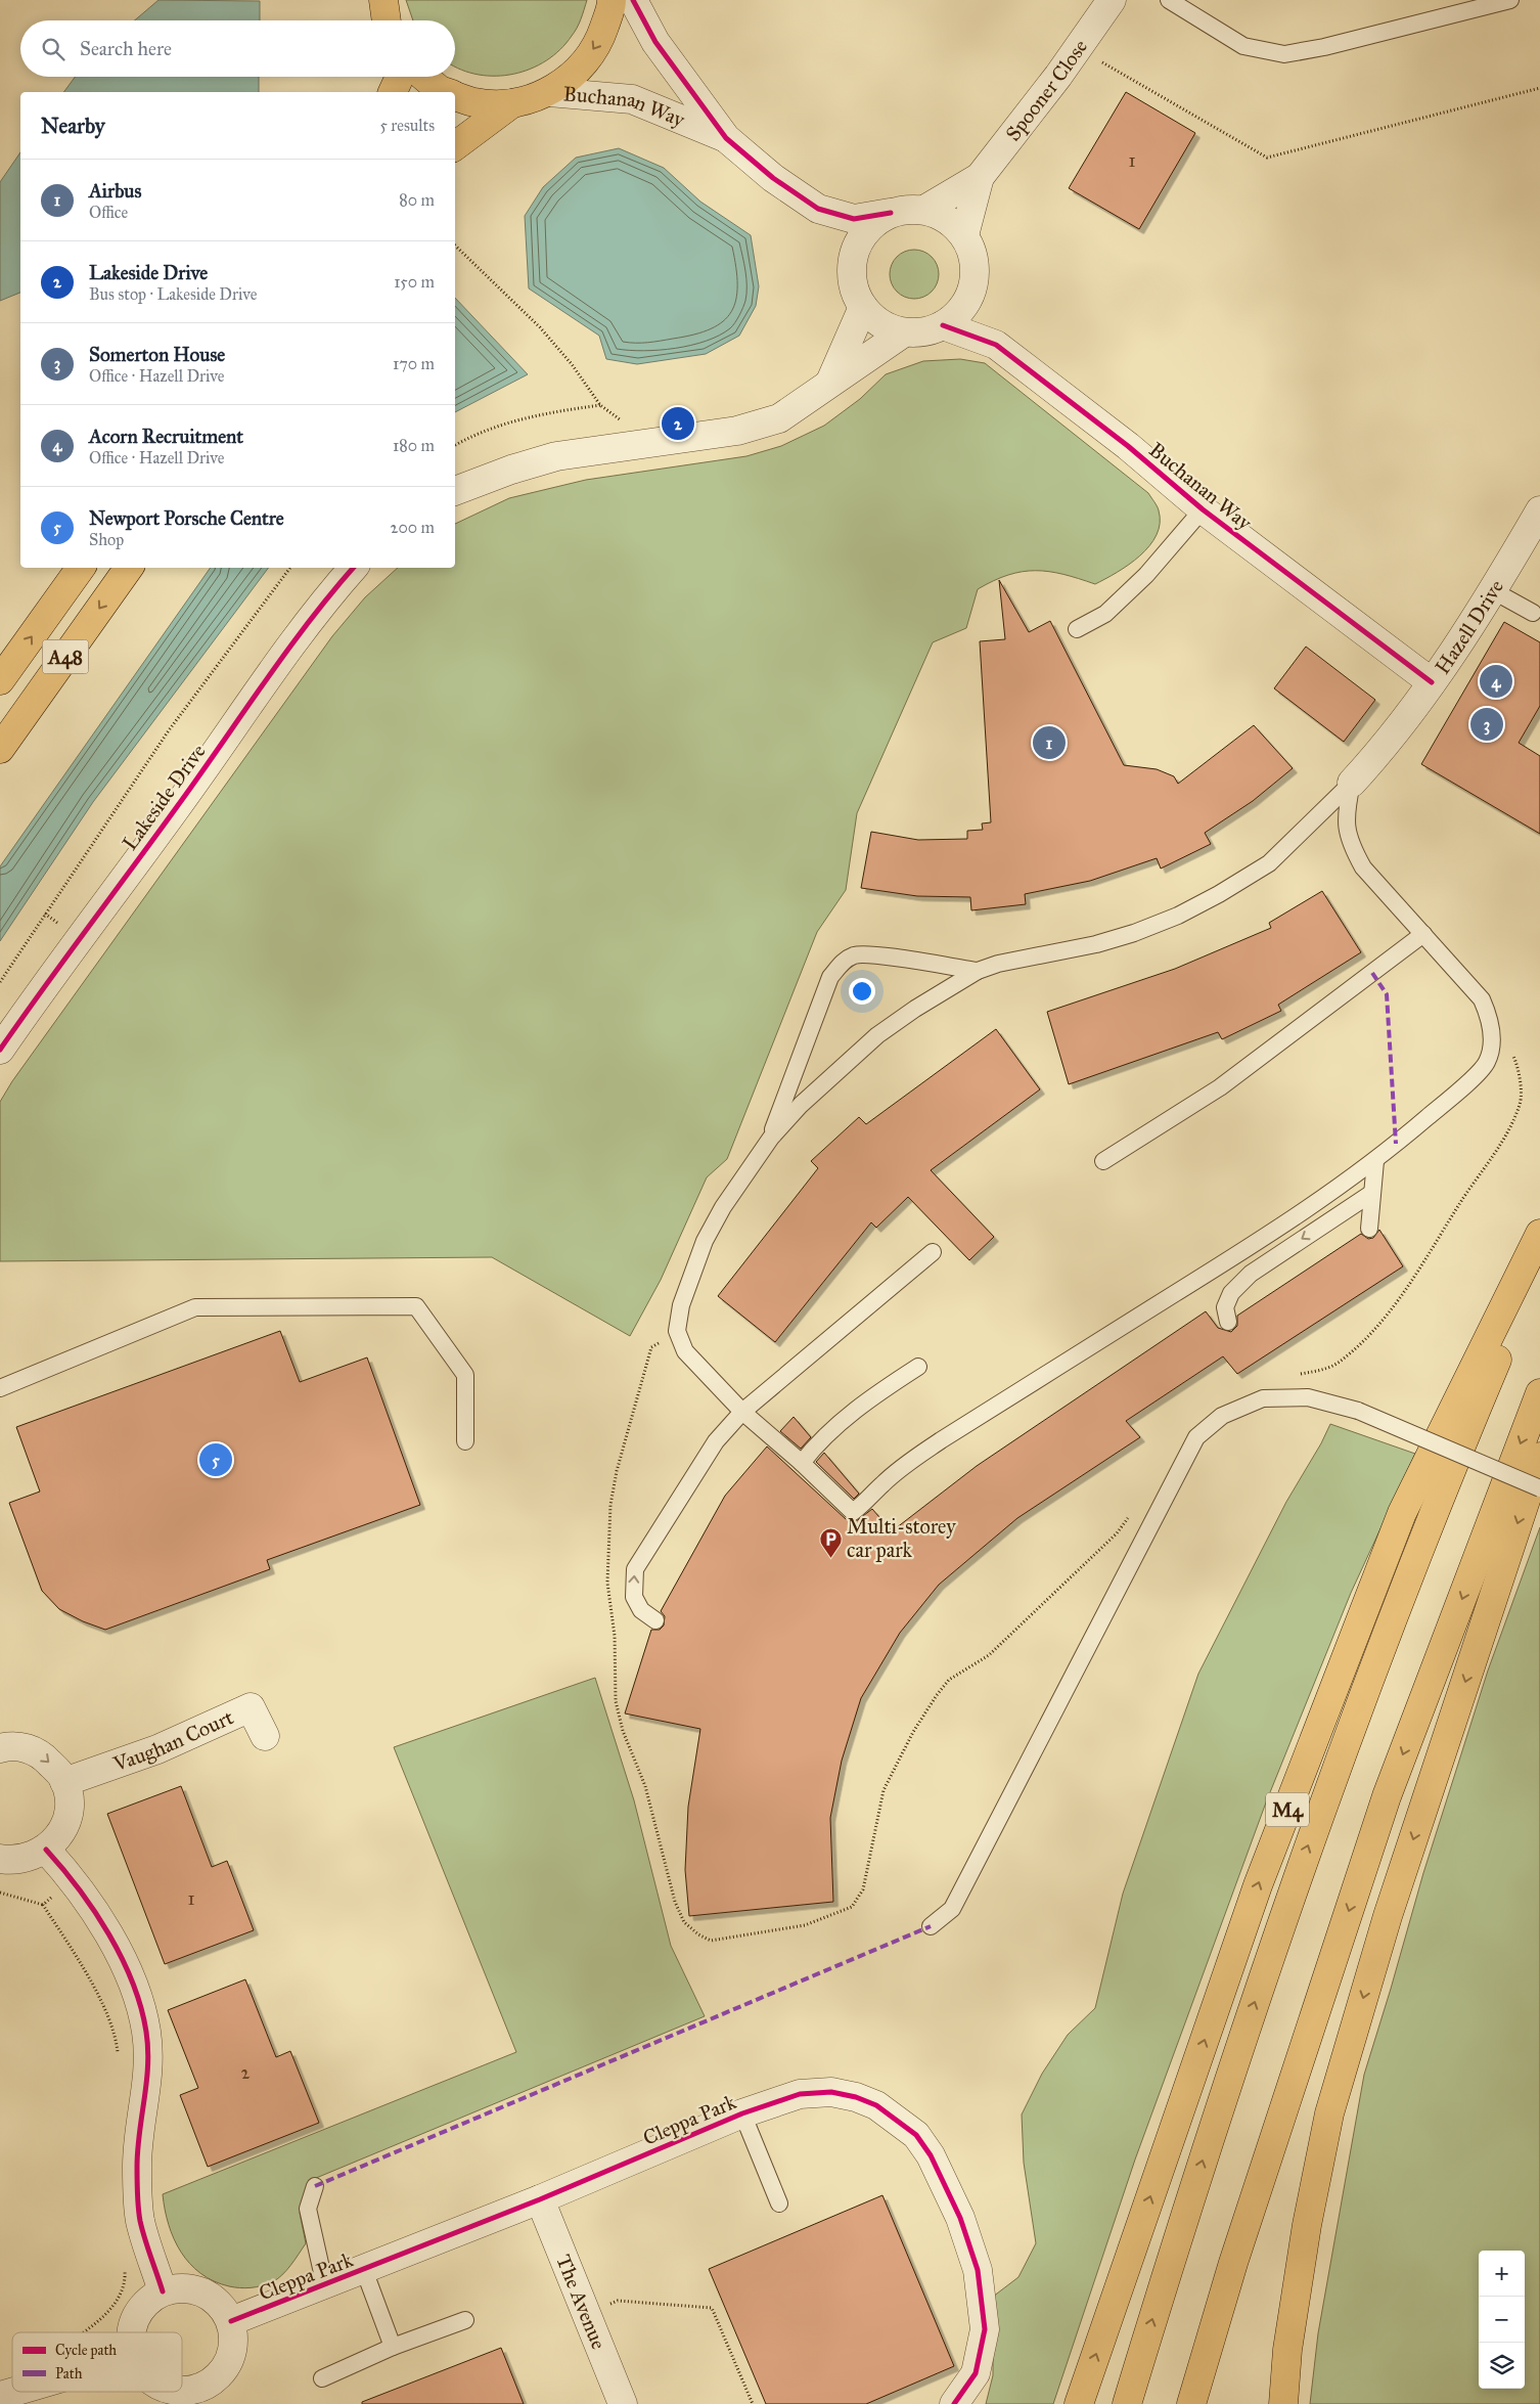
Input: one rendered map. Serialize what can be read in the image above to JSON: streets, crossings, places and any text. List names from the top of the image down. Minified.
{"streets":{"main road":["A48","M4"],"street":["Spooner Close","Buchanan Way","Hazell Drive","Lakeside Drive","Vaughan Court","Cleppa Park","The Avenue"]},"crossings":[["Spooner Close","Buchanan Way"],["Buchanan Way","Hazell Drive"],["Cleppa Park","The Avenue"]],"places":{"parking":["Multi-storey car park"]},"house_numbers":["1","1","2"],"legend":["Cycle path","Path"],"page":{"search":"Search here","heading":["Nearby","5 results"],"list":[{"mark":"1","name":"Airbus","note":"Office","value":"80 m"},{"mark":"2","name":"Lakeside Drive","note":"Bus stop · Lakeside Drive","value":"150 m"},{"mark":"3","name":"Somerton House","note":"Office · Hazell Drive","value":"170 m"},{"mark":"4","name":"Acorn Recruitment","note":"Office · Hazell Drive","value":"180 m"},{"mark":"5","name":"Newport Porsche Centre","note":"Shop","value":"200 m"}],"pins":["2","4","3","1","5"],"map_buttons":["+","−"]}}
